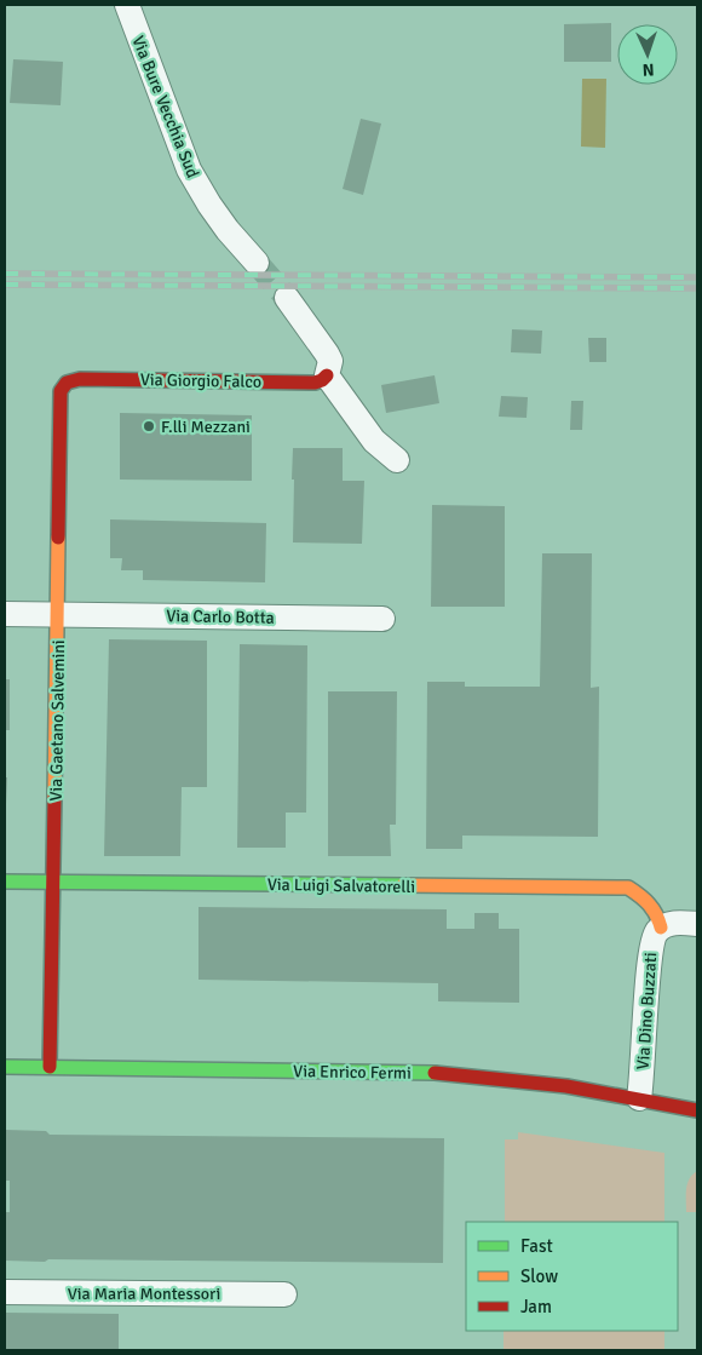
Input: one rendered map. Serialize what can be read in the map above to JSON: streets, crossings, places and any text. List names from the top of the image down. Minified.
{"streets":{"street":["Via Bure Vecchia Sud","Via Giorgio Falco","Via Carlo Botta","Via Gaetano Salvemini","Via Luigi Salvatorelli","Via Dino Buzzati","Via Enrico Fermi","Via Maria Montessori"]},"crossings":[["Via Giorgio Falco","Via Gaetano Salvemini"],["Via Carlo Botta","Via Gaetano Salvemini"],["Via Gaetano Salvemini","Via Luigi Salvatorelli"],["Via Gaetano Salvemini","Via Enrico Fermi"],["Via Luigi Salvatorelli","Via Dino Buzzati"],["Via Dino Buzzati","Via Enrico Fermi"]],"places":["F.lli Mezzani"],"legend":["Fast","Slow","Jam"],"north":"bottom"}
